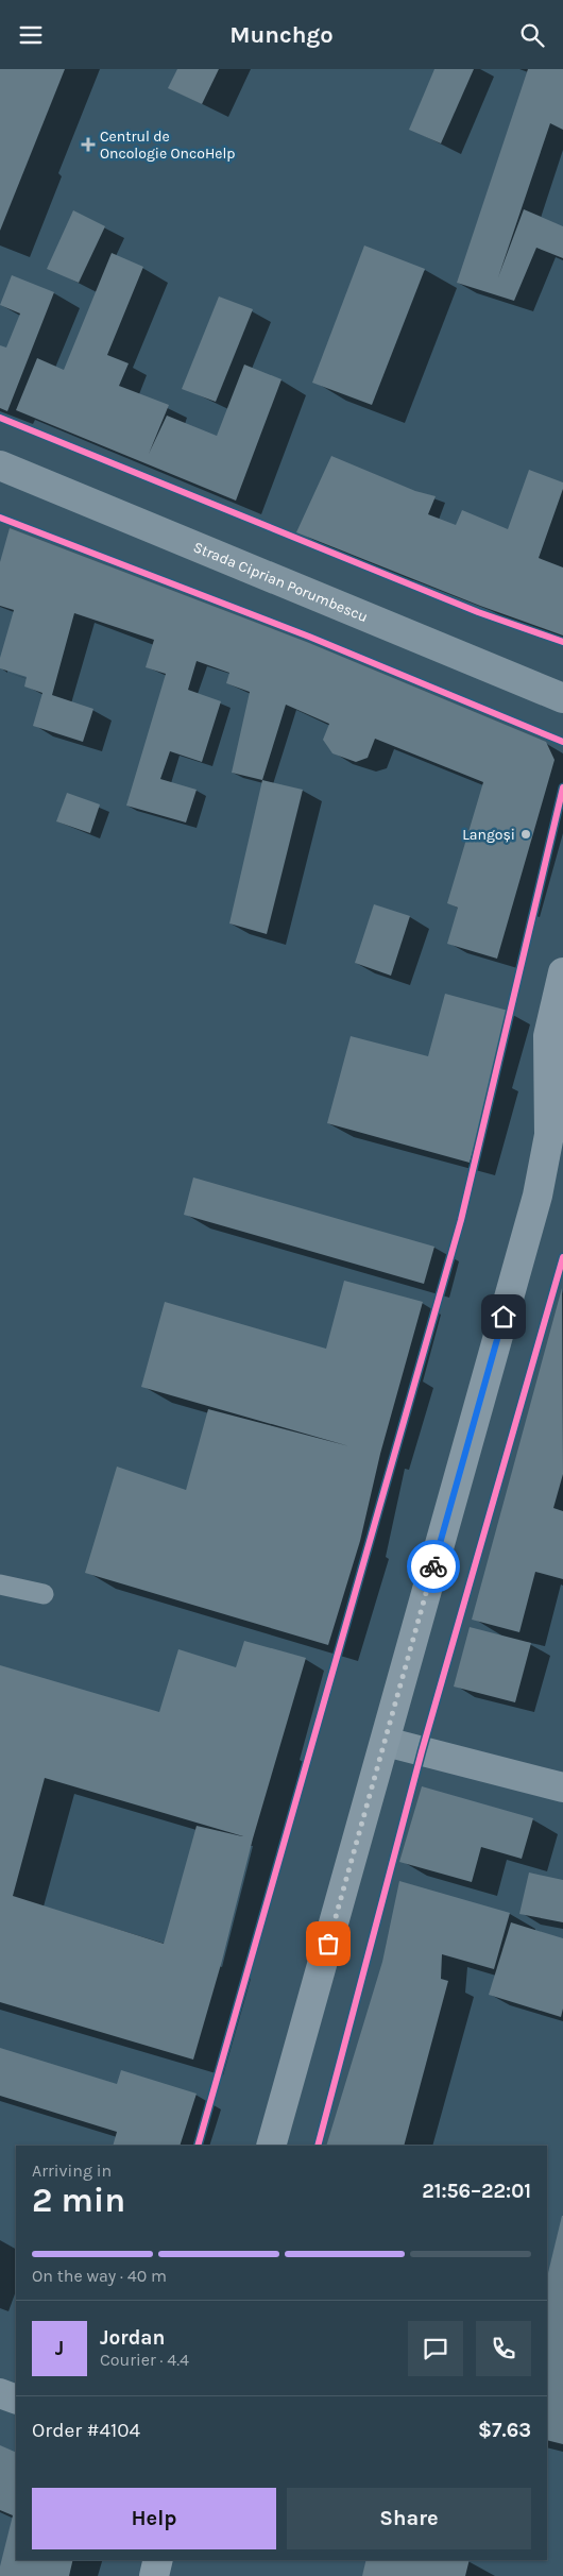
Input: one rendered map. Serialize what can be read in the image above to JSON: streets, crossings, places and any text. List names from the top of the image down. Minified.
{"streets":{"street":["Strada Ciprian Porumbescu"]},"places":{"health":["Centrul de Oncologie OncoHelp"],"other":["Langoși"]},"page":{"header":"Munchgo","heading":["2 min","Arriving in","21:56–22:01"],"panel":["Jordan","Courier · 4.4","Order #4104","$7.63"],"bar":"On the way · 40 m","round":"J","buttons":["Help","Share"]}}
